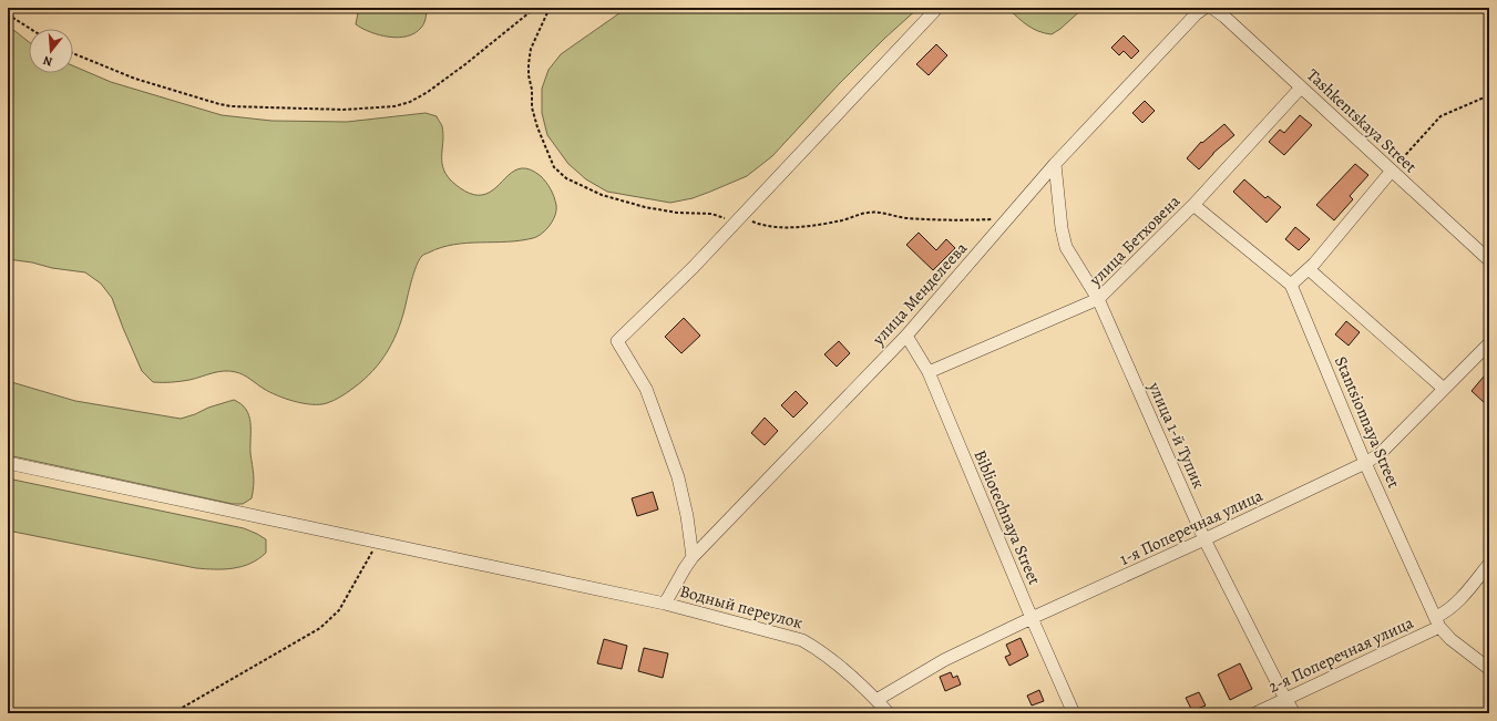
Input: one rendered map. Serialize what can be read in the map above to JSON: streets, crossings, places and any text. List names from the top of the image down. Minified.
{"streets":{"street":["Tashkentskaya Street","улица Бетховена","улица Менделеева","Stantsionnaya Street","улица 1-й Тупик","Bibliotechnaya Street","1-я Поперечная улица","Водный переулок","2-я Поперечная улица"]},"crossings":[["Tashkentskaya Street","улица Бетховена"],["улица Бетховена","Stantsionnaya Street"],["улица Бетховена","улица 1-й Тупик"],["улица Бетховена","Bibliotechnaya Street"],["улица Менделеева","улица 1-й Тупик"],["улица Менделеева","Bibliotechnaya Street"],["улица Менделеева","Водный переулок"],["Stantsionnaya Street","1-я Поперечная улица"],["Stantsionnaya Street","2-я Поперечная улица"],["улица 1-й Тупик","1-я Поперечная улица"],["улица 1-й Тупик","2-я Поперечная улица"],["Bibliotechnaya Street","1-я Поперечная улица"],["1-я Поперечная улица","Водный переулок"]],"north":"bottom"}
